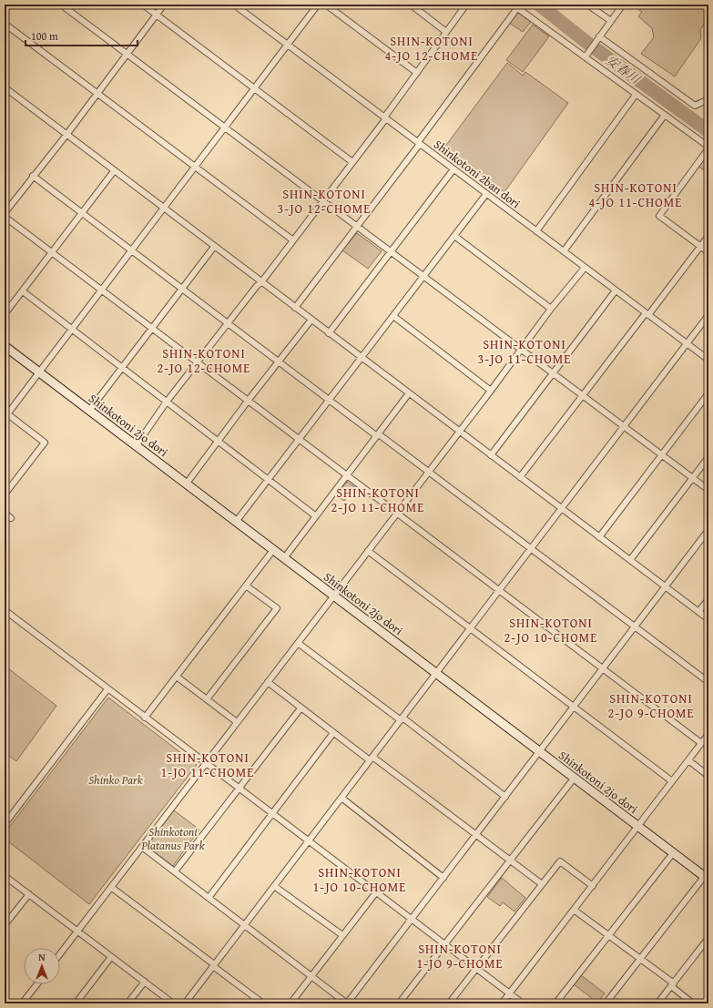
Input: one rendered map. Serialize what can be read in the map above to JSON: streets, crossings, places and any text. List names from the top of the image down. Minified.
{"streets":{"street":["Shinkotoni 2ban dori","Shinkotoni 2jo dori"]},"districts":["SHIN-KOTONI 4-JO 12-CHOME","SHIN-KOTONI 4-JO 11-CHOME","SHIN-KOTONI 3-JO 12-CHOME","SHIN-KOTONI 3-JO 11-CHOME","SHIN-KOTONI 2-JO 12-CHOME","SHIN-KOTONI 2-JO 11-CHOME","SHIN-KOTONI 2-JO 10-CHOME","SHIN-KOTONI 2-JO 9-CHOME","SHIN-KOTONI 1-JO 11-CHOME","SHIN-KOTONI 1-JO 10-CHOME","SHIN-KOTONI 1-JO 9-CHOME"],"water":["安春川"],"parks":["Shinko Park","Shinkotoni Platanus Park"],"scale_bar":"100 m","north":"top"}
